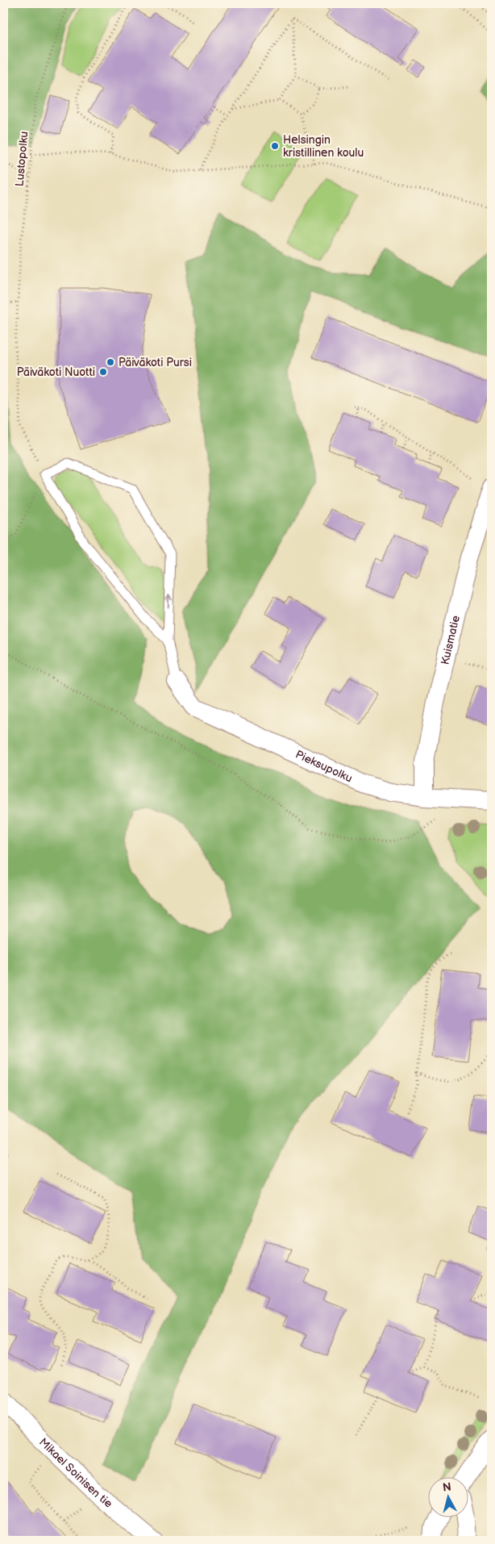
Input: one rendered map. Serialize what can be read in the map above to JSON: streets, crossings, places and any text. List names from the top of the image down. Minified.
{"streets":{"street":["Kuismatie","Pieksupolku","Mikael Soinisen tie"],"path":["Lustopolku"]},"crossings":[["Kuismatie","Pieksupolku"]],"places":["Helsingin kristillinen koulu","Päiväkoti Pursi","Päiväkoti Nuotti"],"north":"top"}
